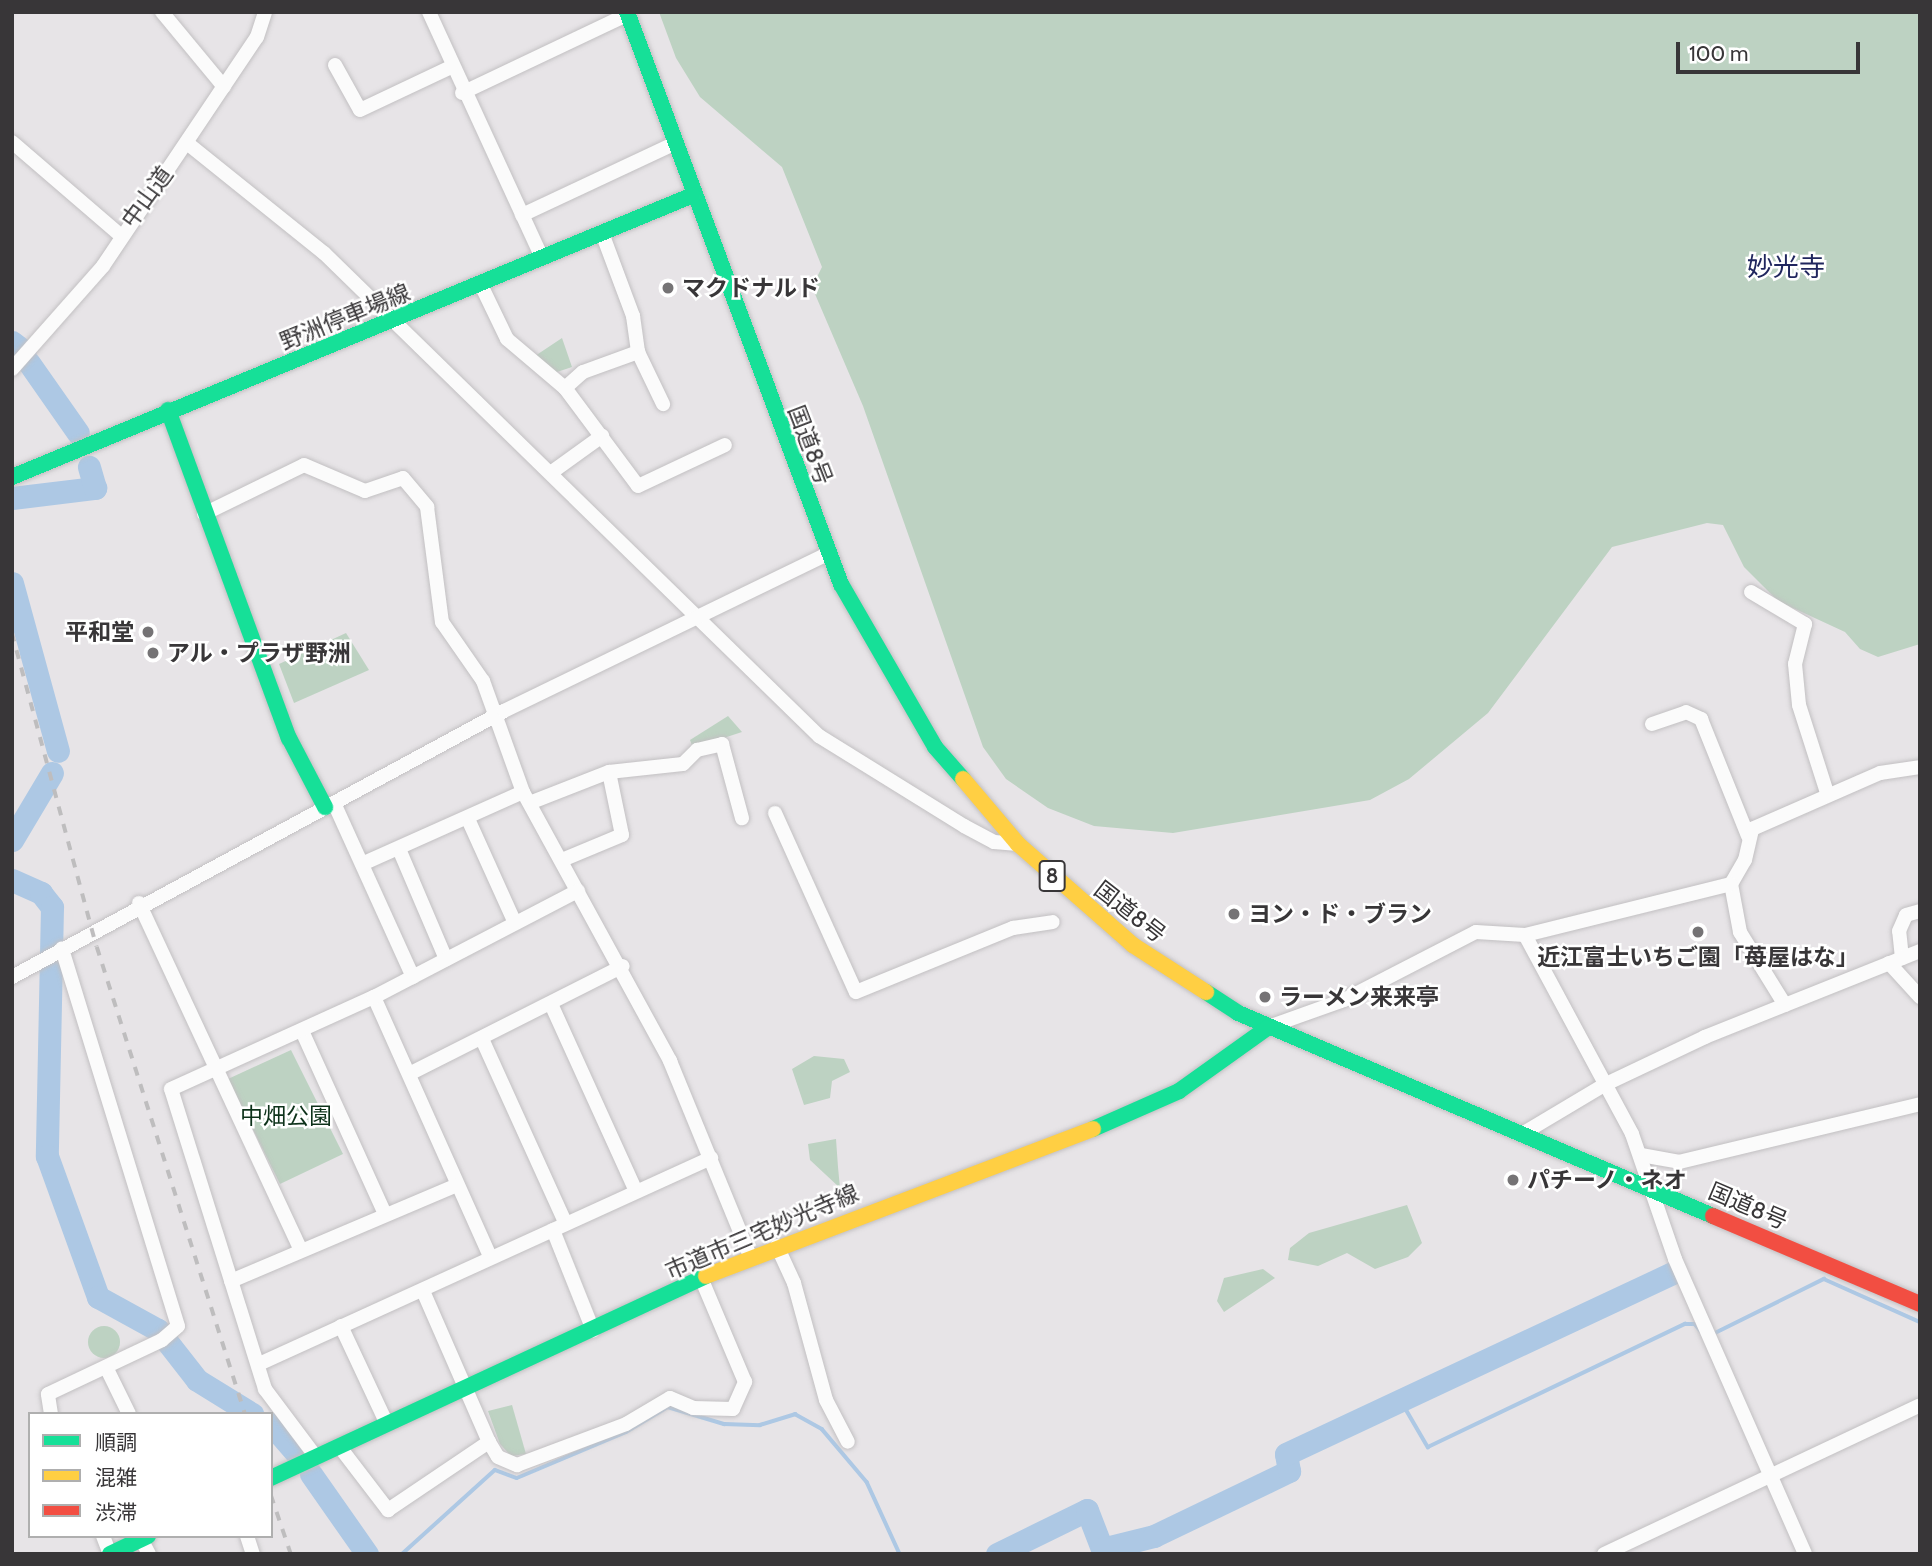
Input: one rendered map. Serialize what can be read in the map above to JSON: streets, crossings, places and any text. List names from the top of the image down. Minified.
{"streets":{"main road":["野洲停車場線","国道8号","8","市道市三宅妙光寺線"],"street":["中山道"]},"crossings":[["野洲停車場線","国道8号"],["国道8号","市道市三宅妙光寺線"]],"districts":["妙光寺"],"parks":["中畑公園"],"places":["マクドナルド","平和堂","アル・プラザ野洲","ヨン・ド・ブラン","近江富士いちご園「苺屋はな」","ラーメン来来亭","パチーノ・ネオ"],"legend":["順調","混雑","渋滞"],"scale_bar":"100 m"}
